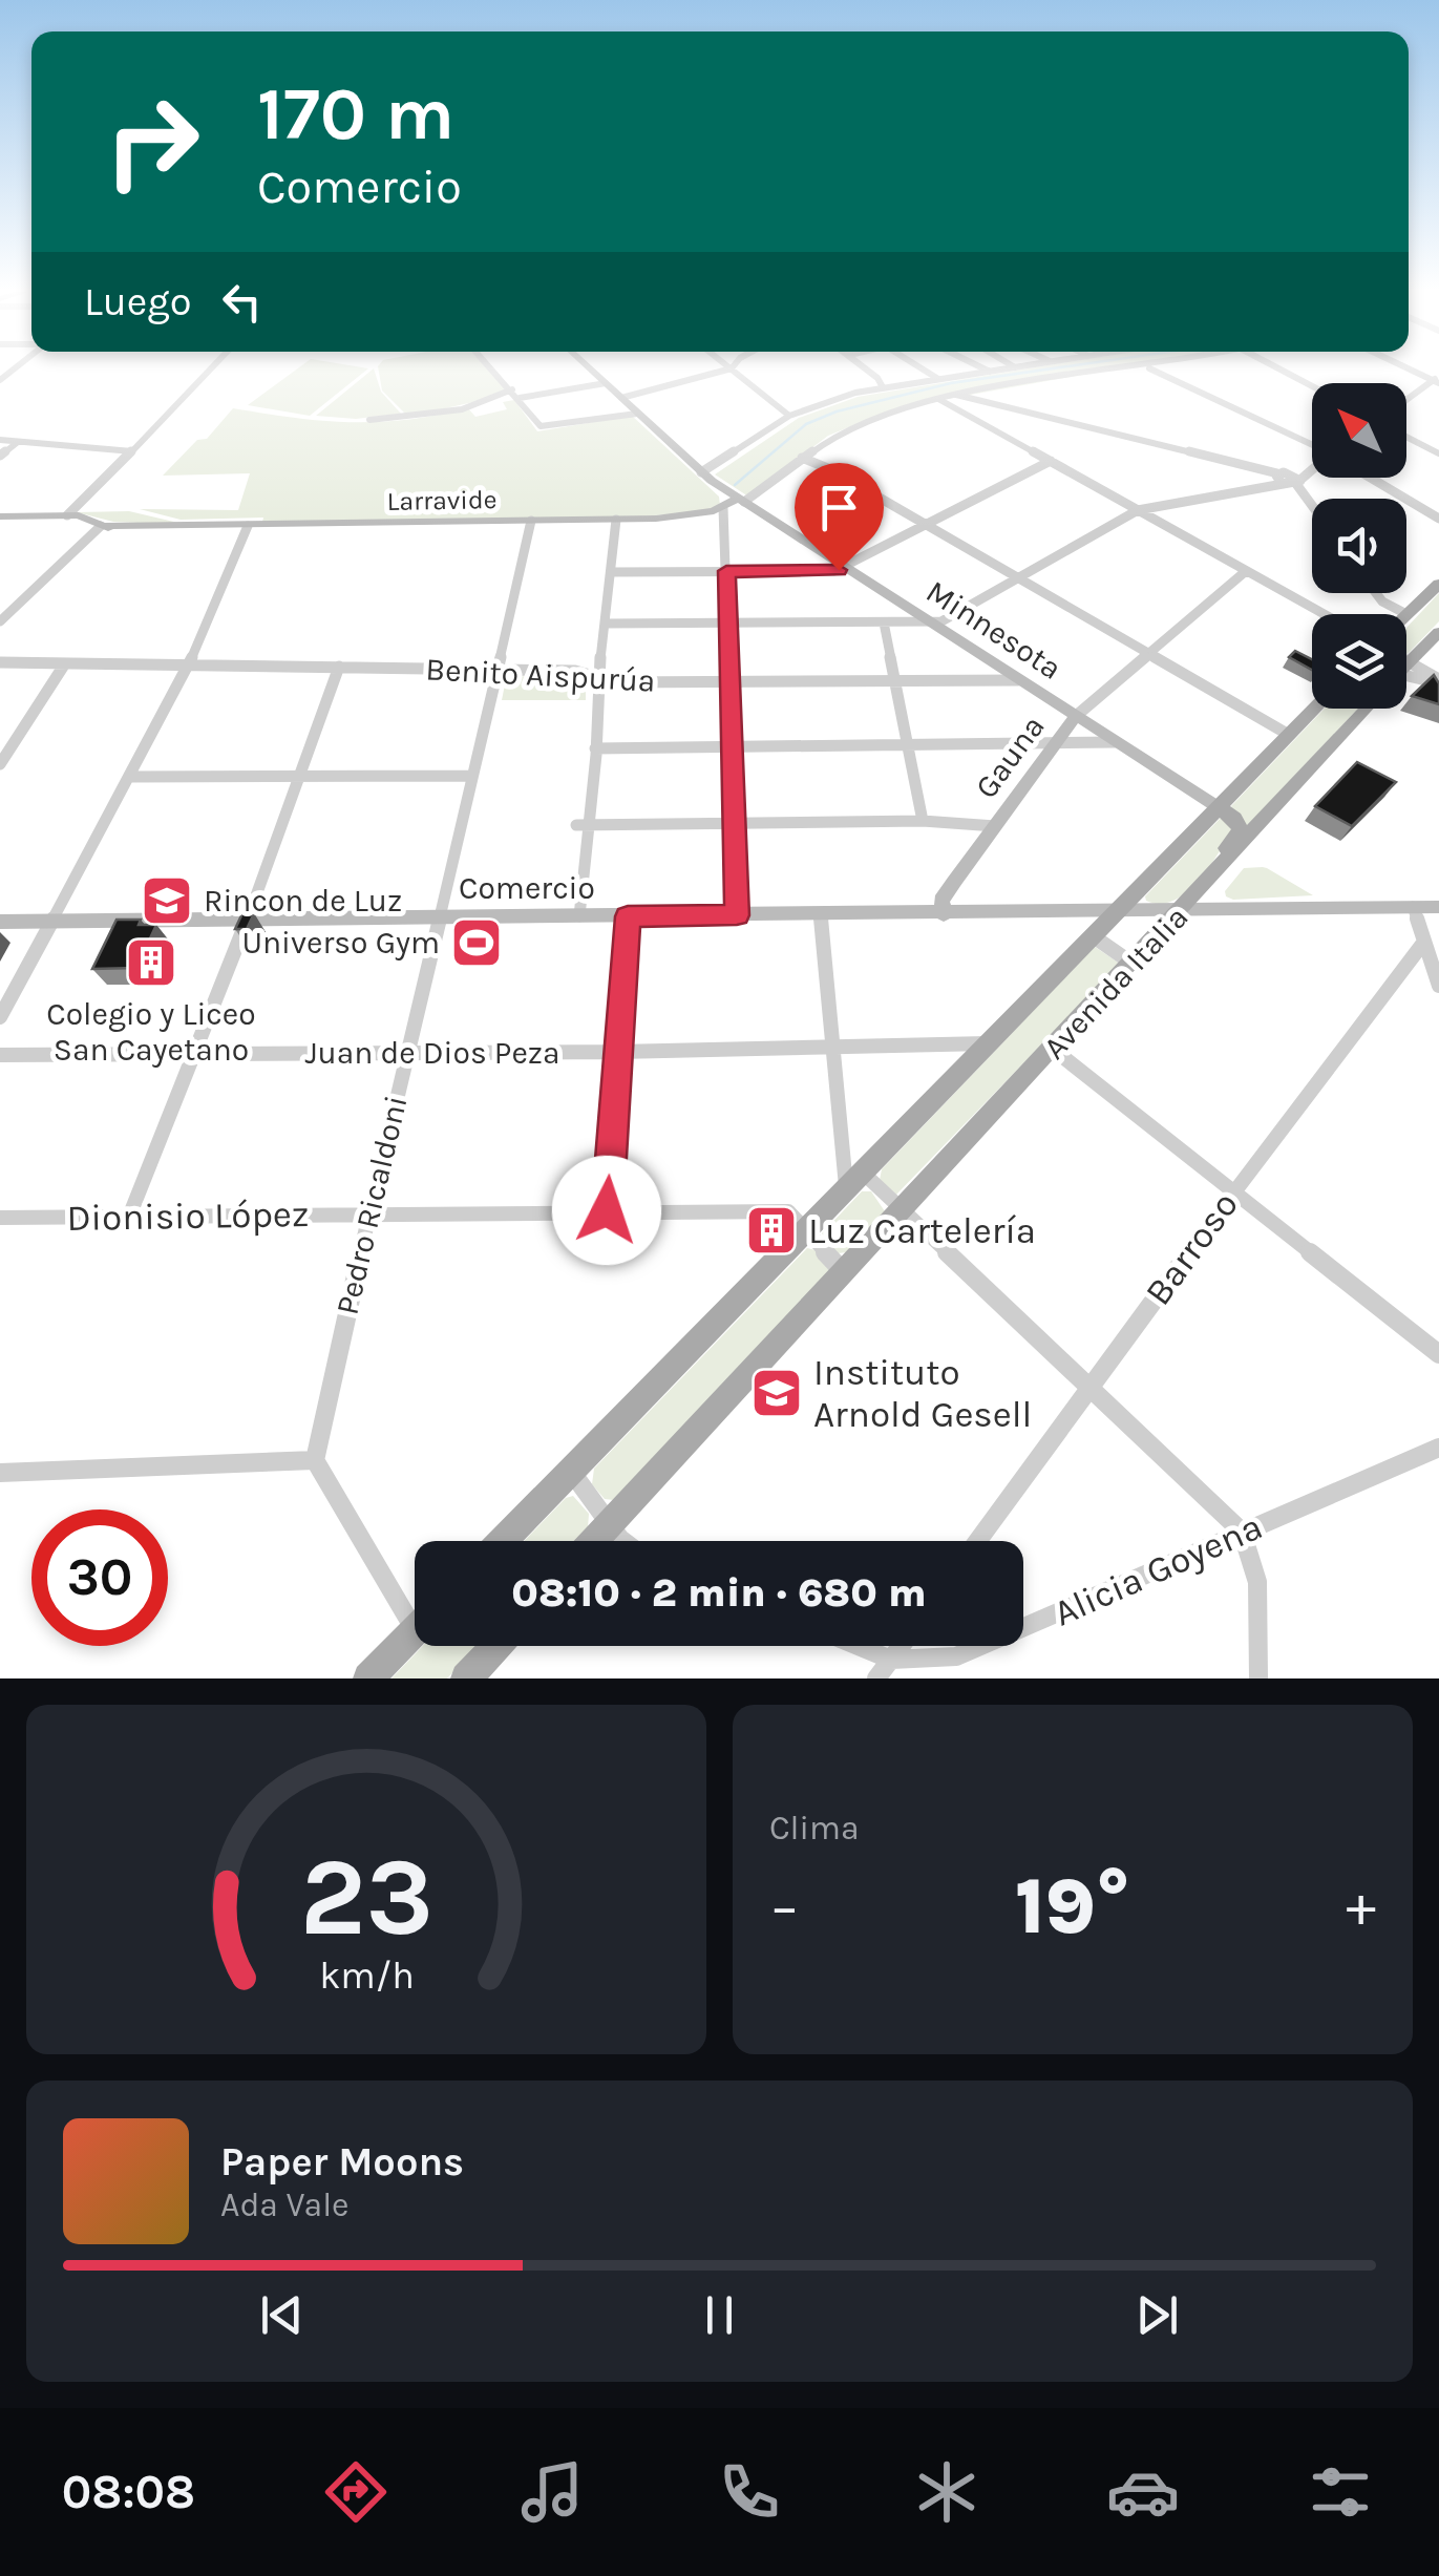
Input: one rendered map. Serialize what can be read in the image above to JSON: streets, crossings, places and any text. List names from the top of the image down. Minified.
{"streets":{"main road":["Avenida Italia"],"street":["Larravide","Minnesota","Benito Aispurúa","Gauna","Comercio","Juan de Dios Peza","Pedro Ricaldoni","Dionisio López","Barroso","Alicia Goyena"]},"crossings":[["Larravide","Minnesota"],["Larravide","Pedro Ricaldoni"],["Minnesota","Benito Aispurúa"],["Minnesota","Gauna"],["Minnesota","Avenida Italia"],["Benito Aispurúa","Pedro Ricaldoni"],["Gauna","Comercio"],["Comercio","Avenida Italia"],["Comercio","Pedro Ricaldoni"],["Avenida Italia","Juan de Dios Peza"],["Avenida Italia","Dionisio López"],["Juan de Dios Peza","Pedro Ricaldoni"],["Pedro Ricaldoni","Dionisio López"]],"places":{"school or university":["Rincon de Luz","Instituto Arnold Gesell"],"sports":["Universo Gym"],"building":["Colegio y Liceo San Cayetano","Luz Cartelería"]},"north":"top left","page":{"turn":["170 m","Comercio"],"then":"Luego","limit":"30","trip":"08:10 · 2 min · 680 m","tile":"Clima","heat":["−","19°","+"],"song":["Paper Moons","Ada Vale"],"tabs":"08:08","gauge":["23","km/h"]}}
